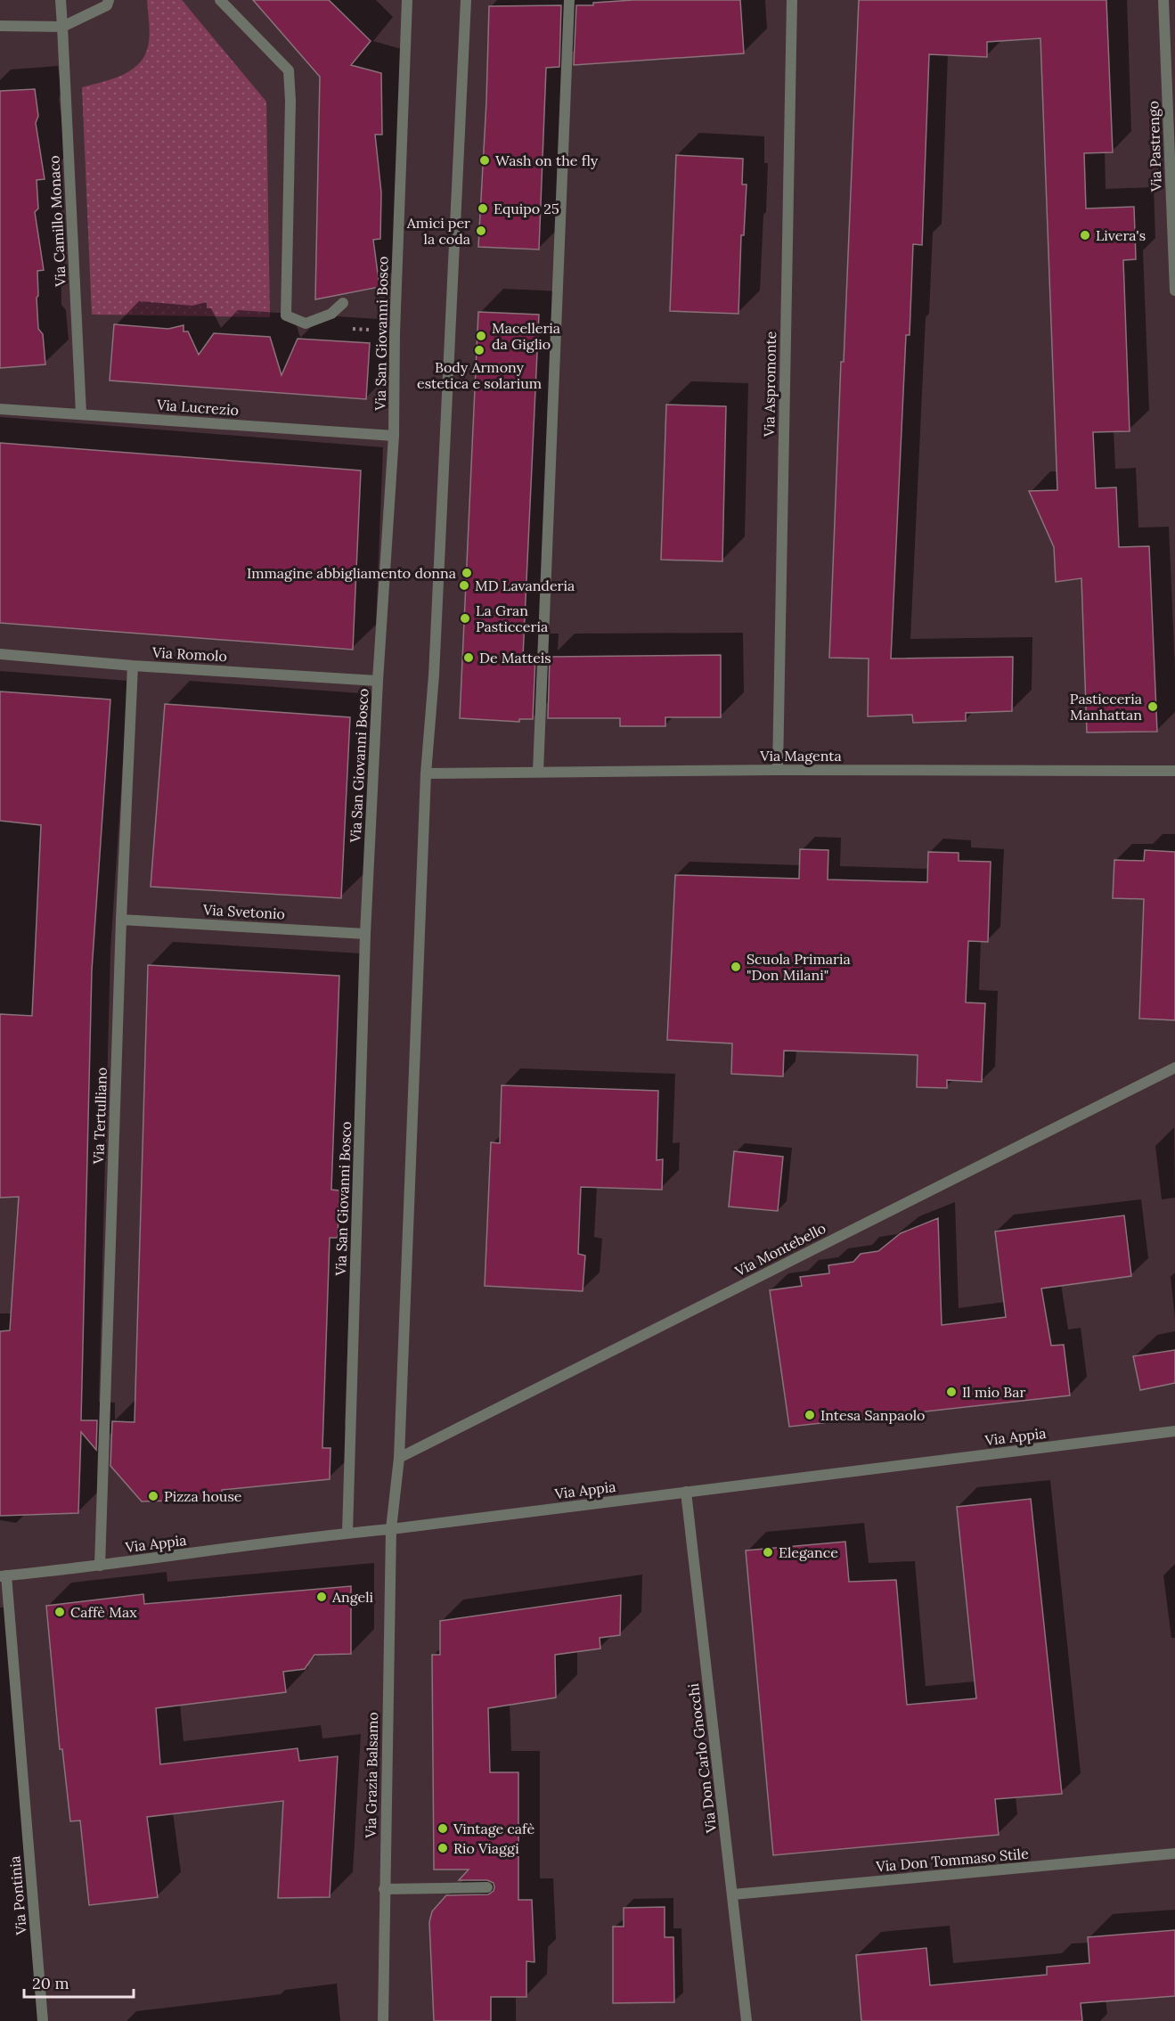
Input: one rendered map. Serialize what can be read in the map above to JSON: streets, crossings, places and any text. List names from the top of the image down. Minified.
{"streets":{"street":["Via Pastrengo","Via Camillo Monaco","Via San Giovanni Bosco","Via Aspromonte","Via Lucrezio","Via Romolo","Via Magenta","Via Svetonio","Via Tertulliano","Via Montebello","Via Appia","Via Don Carlo Gnocchi","Via Grazia Balsamo","Via Don Tommaso Stile","Via Pontinia"]},"crossings":[["Via Camillo Monaco","Via Lucrezio"],["Via San Giovanni Bosco","Via Lucrezio"],["Via San Giovanni Bosco","Via Romolo"],["Via San Giovanni Bosco","Via Svetonio"],["Via San Giovanni Bosco","Via Appia"],["Via Aspromonte","Via Magenta"],["Via Romolo","Via Tertulliano"],["Via Svetonio","Via Tertulliano"],["Via Tertulliano","Via Appia"],["Via Appia","Via Don Carlo Gnocchi"],["Via Appia","Via Grazia Balsamo"],["Via Appia","Via Pontinia"],["Via Don Carlo Gnocchi","Via Don Tommaso Stile"]],"places":["Wash on the fly","Equipo 25","Amici per la coda","Livera's","Macelleria da Giglio","Body Armony estetica e solarium","Immagine abbigliamento donna","MD Lavanderia","La Gran Pasticceria","De Matteis","Pasticceria Manhattan","Scuola Primaria \"Don Milani\"","Il mio Bar","Intesa Sanpaolo","Pizza house","Elegance","Angeli","Caffè Max","Vintage cafè","Rio Viaggi"],"scale_bar":"20 m"}
